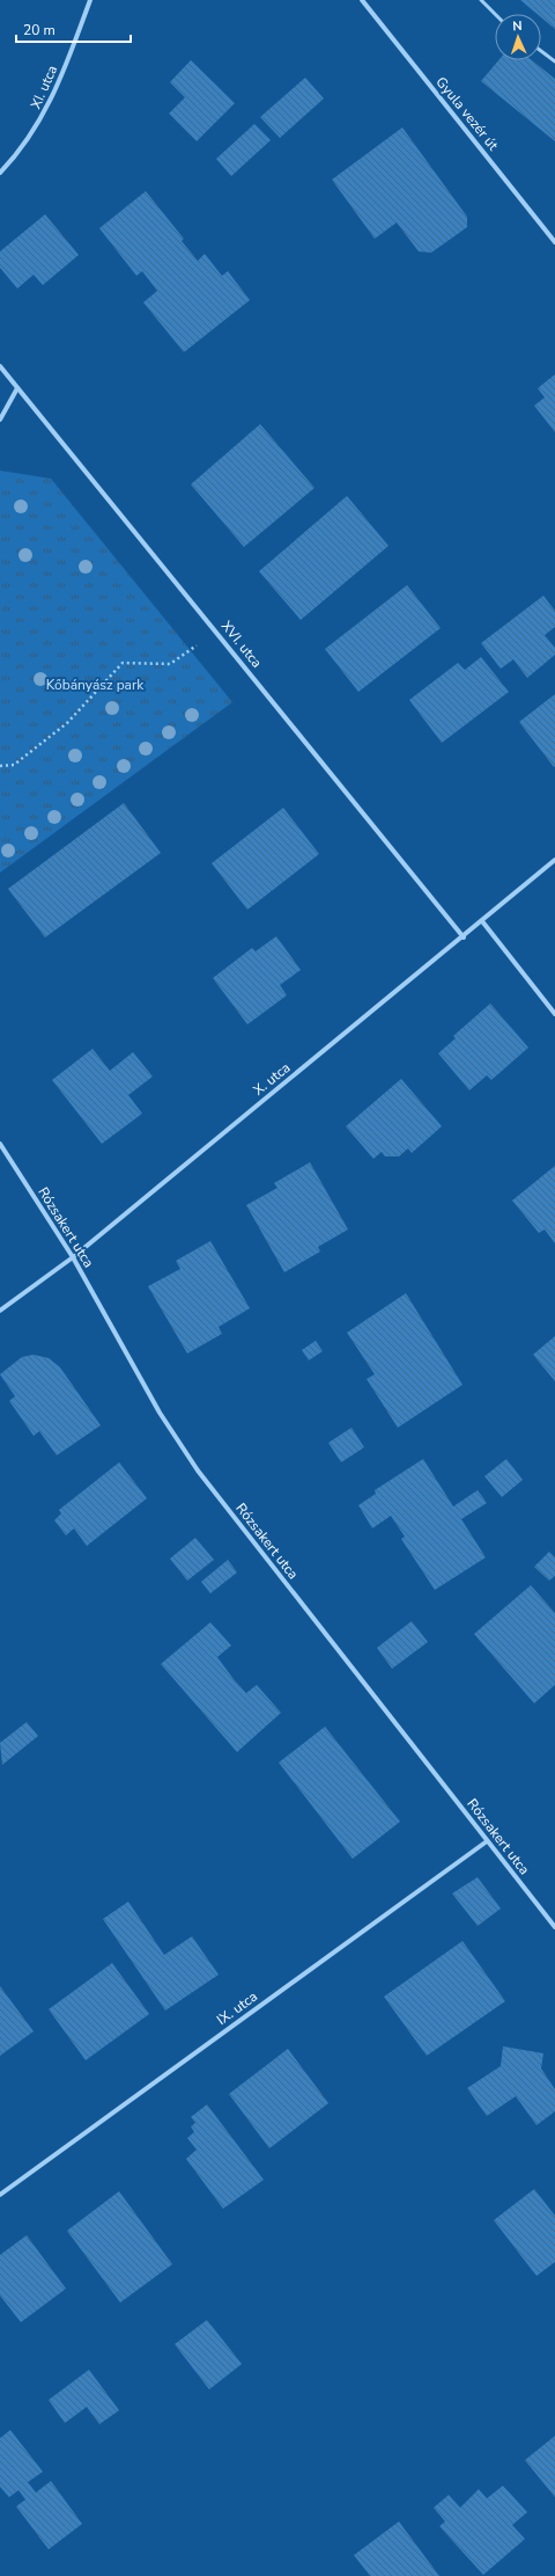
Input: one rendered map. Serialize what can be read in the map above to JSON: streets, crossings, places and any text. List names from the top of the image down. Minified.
{"streets":{"street":["XI. utca","Gyula vezér út","XVI. utca","X. utca","Rózsakert utca","IX. utca"]},"crossings":[["XVI. utca","X. utca"],["X. utca","Rózsakert utca"],["Rózsakert utca","IX. utca"]],"parks":["Kőbányász park"],"scale_bar":"20 m","north":"top"}
